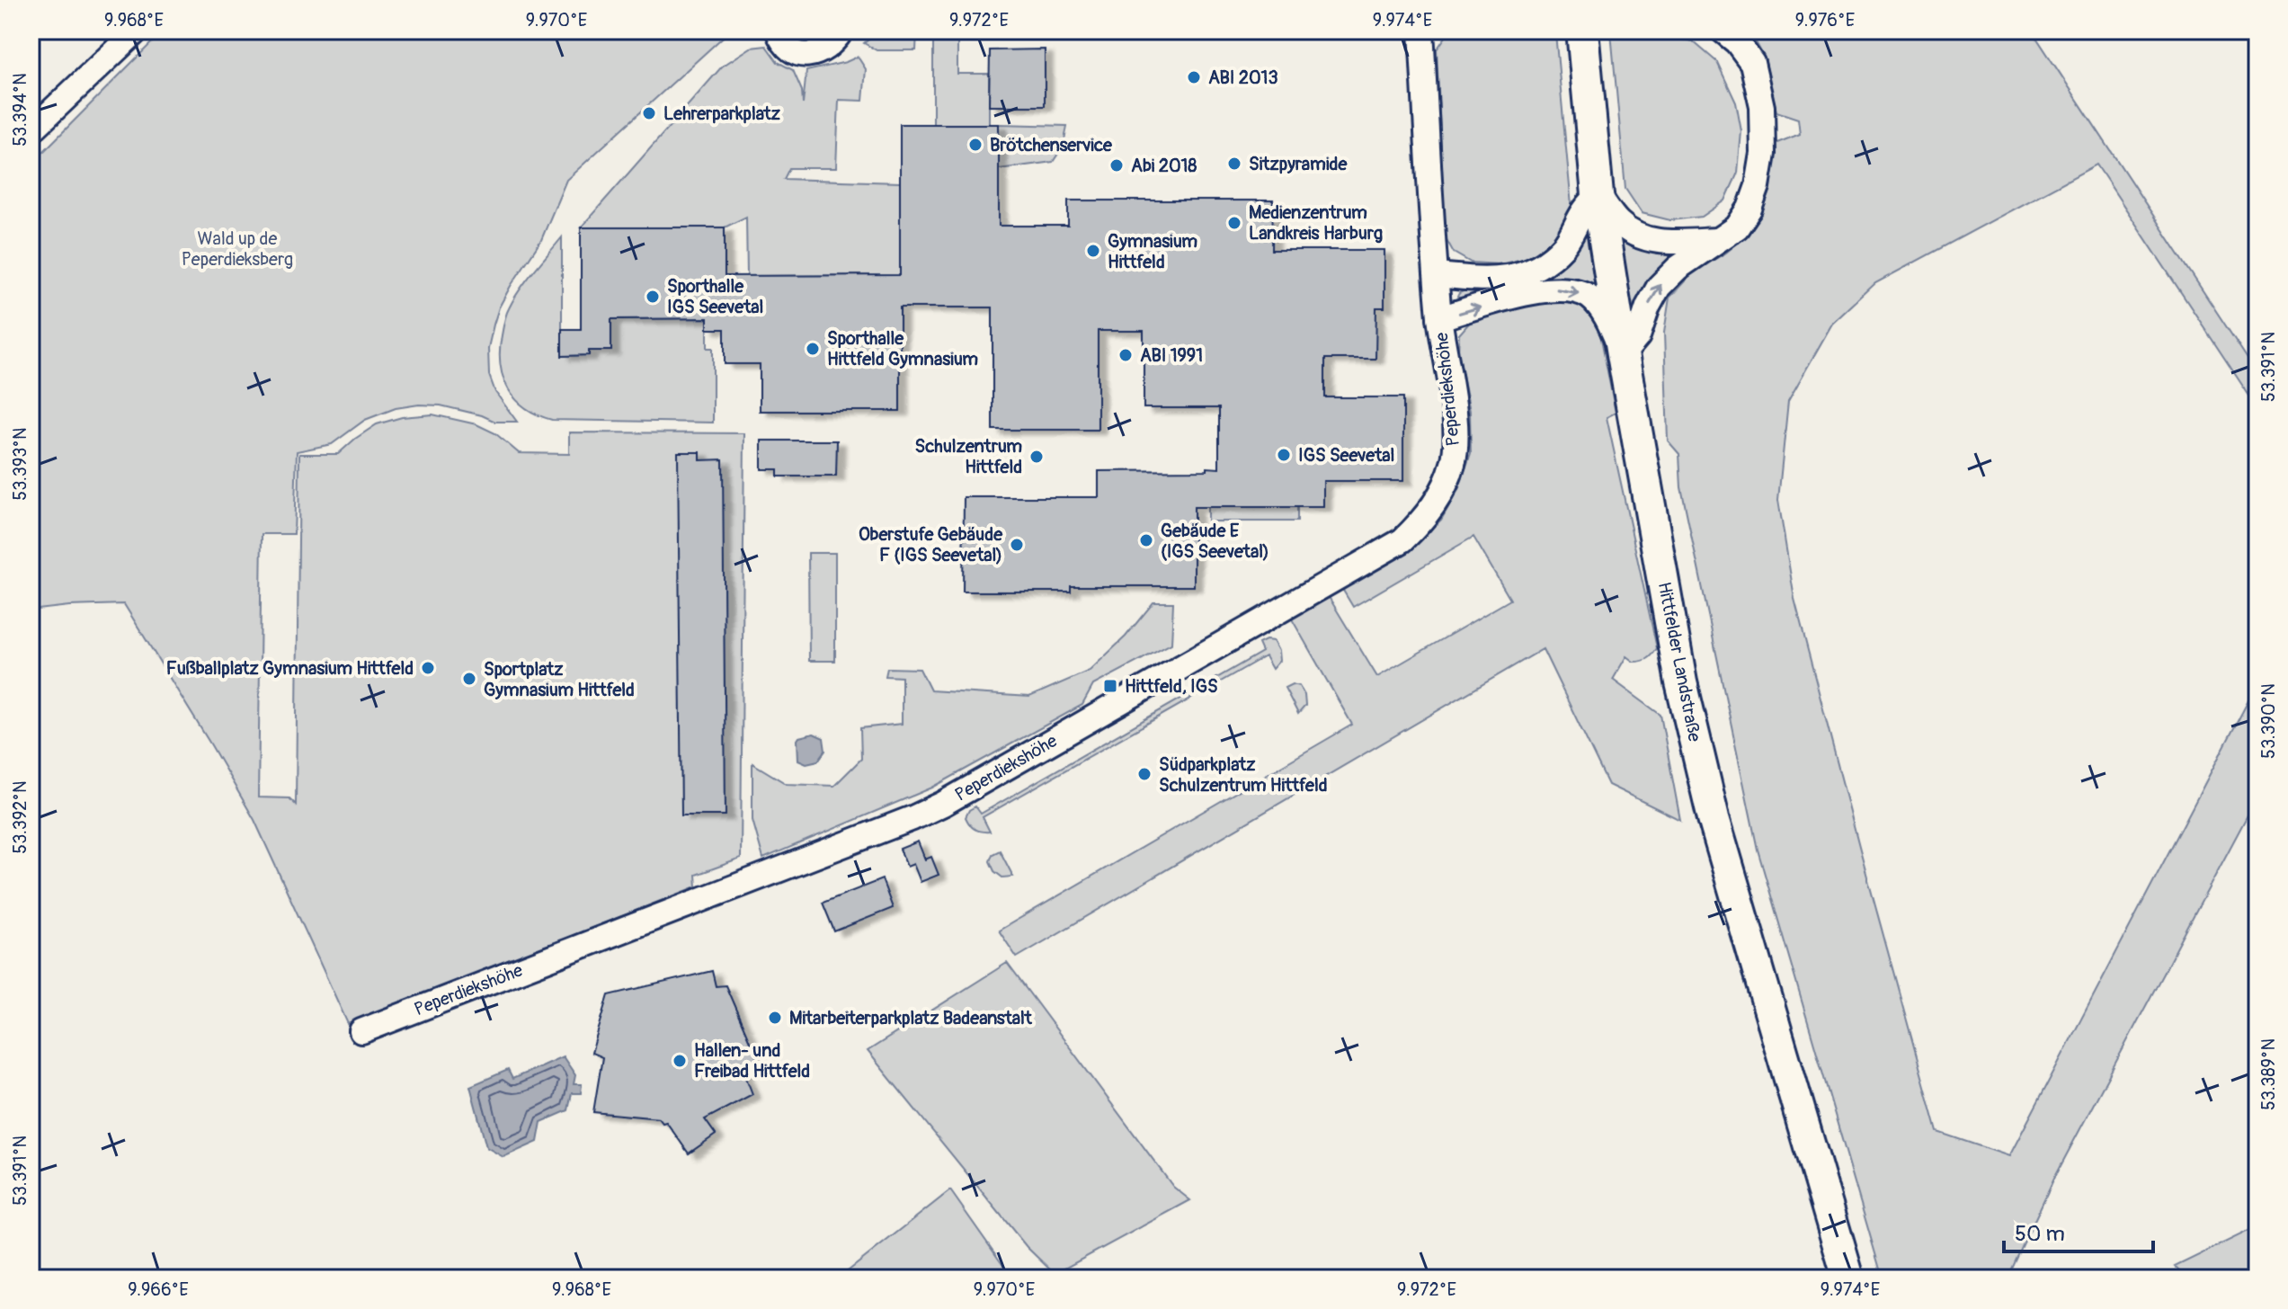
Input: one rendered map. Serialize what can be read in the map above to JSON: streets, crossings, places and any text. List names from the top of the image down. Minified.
{"streets":{"main road":["Hittfelder Landstraße"],"street":["Peperdiekshöhe"]},"crossings":[["Peperdiekshöhe","Hittfelder Landstraße"]],"parks":["Wald up de Peperdieksberg"],"places":{"other":["ABI 2013","Lehrerparkplatz","Brötchenservice","Sitzpyramide","Abi 2018","Medienzentrum Landkreis Harburg","Gymnasium Hittfeld","Sporthalle IGS Seevetal","Sporthalle Hittfeld Gymnasium","ABI 1991","IGS Seevetal","Schulzentrum Hittfeld","Gebäude E (IGS Seevetal)","Oberstufe Gebäude F (IGS Seevetal)","Fußballplatz Gymnasium Hittfeld","Sportplatz Gymnasium Hittfeld","Südparkplatz Schulzentrum Hittfeld","Mitarbeiterparkplatz Badeanstalt","Hallen- und Freibad Hittfeld"],"transit":["Hittfeld, IGS"]},"scale_bar":"50 m","coordinates":["9.968°E","9.970°E","9.972°E","9.974°E","9.976°E","53.394°N","53.391°N","53.393°N","53.390°N","53.392°N","53.389°N","9.966°E"]}
